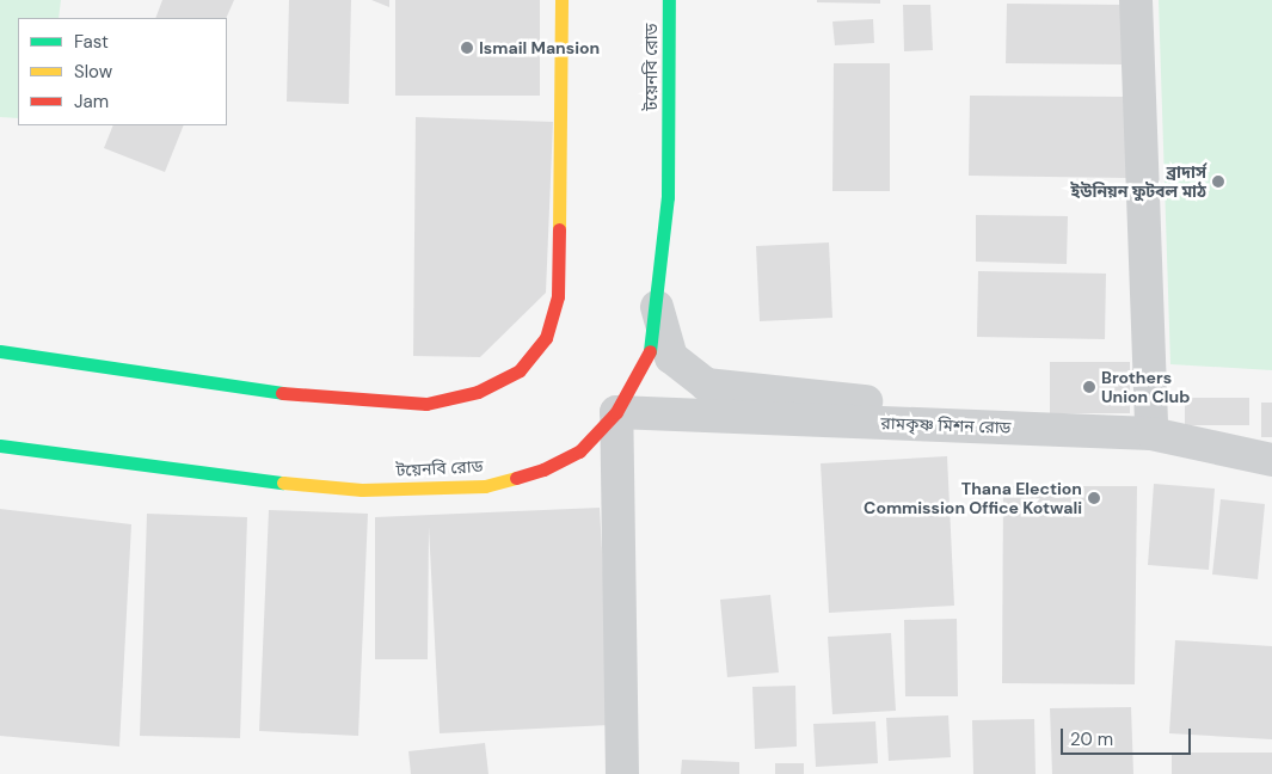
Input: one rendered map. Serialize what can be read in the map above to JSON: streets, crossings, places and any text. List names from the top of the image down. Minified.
{"streets":{"main road":["টয়েনবি রোড"],"street":["রামকৃষ্ণ মিশন রোড"]},"crossings":[["টয়েনবি রোড","রামকৃষ্ণ মিশন রোড"]],"places":["Ismail Mansion","ব্রাদার্স ইউনিয়ন ফুটবল মাঠ","Brothers Union Club","Thana Election Commission Office Kotwali"],"legend":["Fast","Slow","Jam"],"scale_bar":"20 m"}
